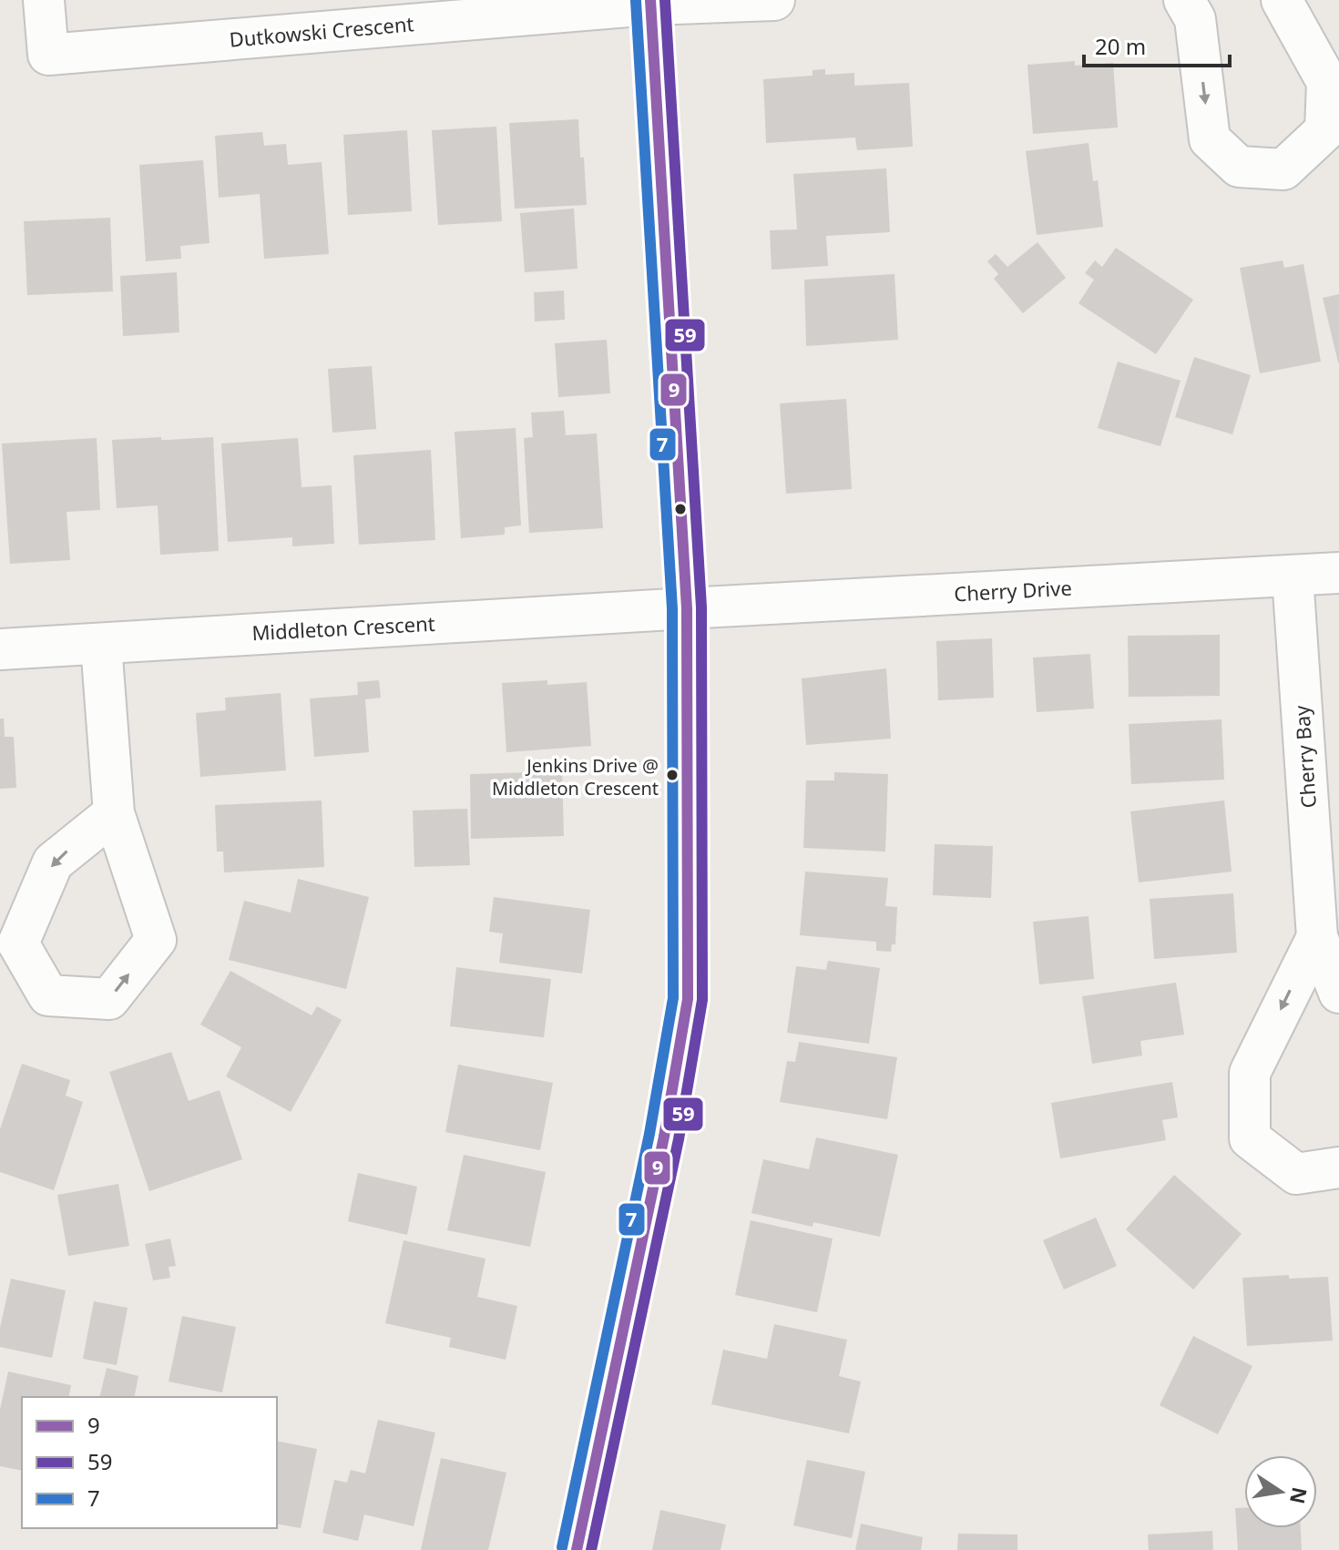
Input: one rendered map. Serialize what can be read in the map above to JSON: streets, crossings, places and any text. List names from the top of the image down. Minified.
{"streets":{"street":["Dutkowski Crescent","Cherry Drive","Middleton Crescent","Cherry Bay"]},"crossings":[["Cherry Drive","Middleton Crescent"],["Cherry Drive","Cherry Bay"]],"places":["Jenkins Drive @ Middleton Crescent"],"lines":["transit line 9","transit line 59","transit line 7"],"legend":["9","59","7"],"scale_bar":"20 m","north":"right"}
